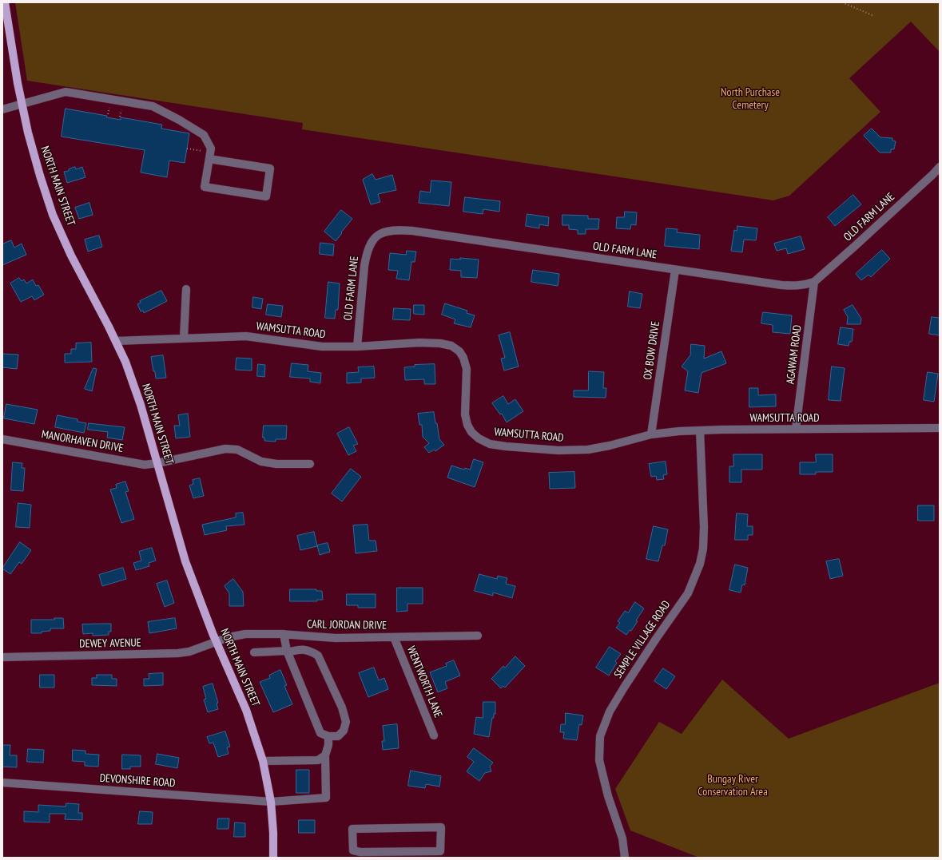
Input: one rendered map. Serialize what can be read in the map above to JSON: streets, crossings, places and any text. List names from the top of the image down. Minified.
{"streets":{"main road":["NORTH MAIN STREET"],"street":["OLD FARM LANE","WAMSUTTA ROAD","OX BOW DRIVE","AGAWAM ROAD","MANORHAVEN DRIVE","CARL JORDAN DRIVE","SEMPLE VILLAGE ROAD","DEWEY AVENUE","WENTWORTH LANE","DEVONSHIRE ROAD"]},"crossings":[["NORTH MAIN STREET","WAMSUTTA ROAD"],["NORTH MAIN STREET","MANORHAVEN DRIVE"],["NORTH MAIN STREET","CARL JORDAN DRIVE"],["NORTH MAIN STREET","DEWEY AVENUE"],["NORTH MAIN STREET","DEVONSHIRE ROAD"],["OLD FARM LANE","WAMSUTTA ROAD"],["OLD FARM LANE","OX BOW DRIVE"],["OLD FARM LANE","AGAWAM ROAD"],["WAMSUTTA ROAD","OX BOW DRIVE"],["WAMSUTTA ROAD","AGAWAM ROAD"],["WAMSUTTA ROAD","SEMPLE VILLAGE ROAD"],["CARL JORDAN DRIVE","DEWEY AVENUE"],["CARL JORDAN DRIVE","WENTWORTH LANE"]],"parks":["North Purchase Cemetery","Bungay River Conservation Area"]}
